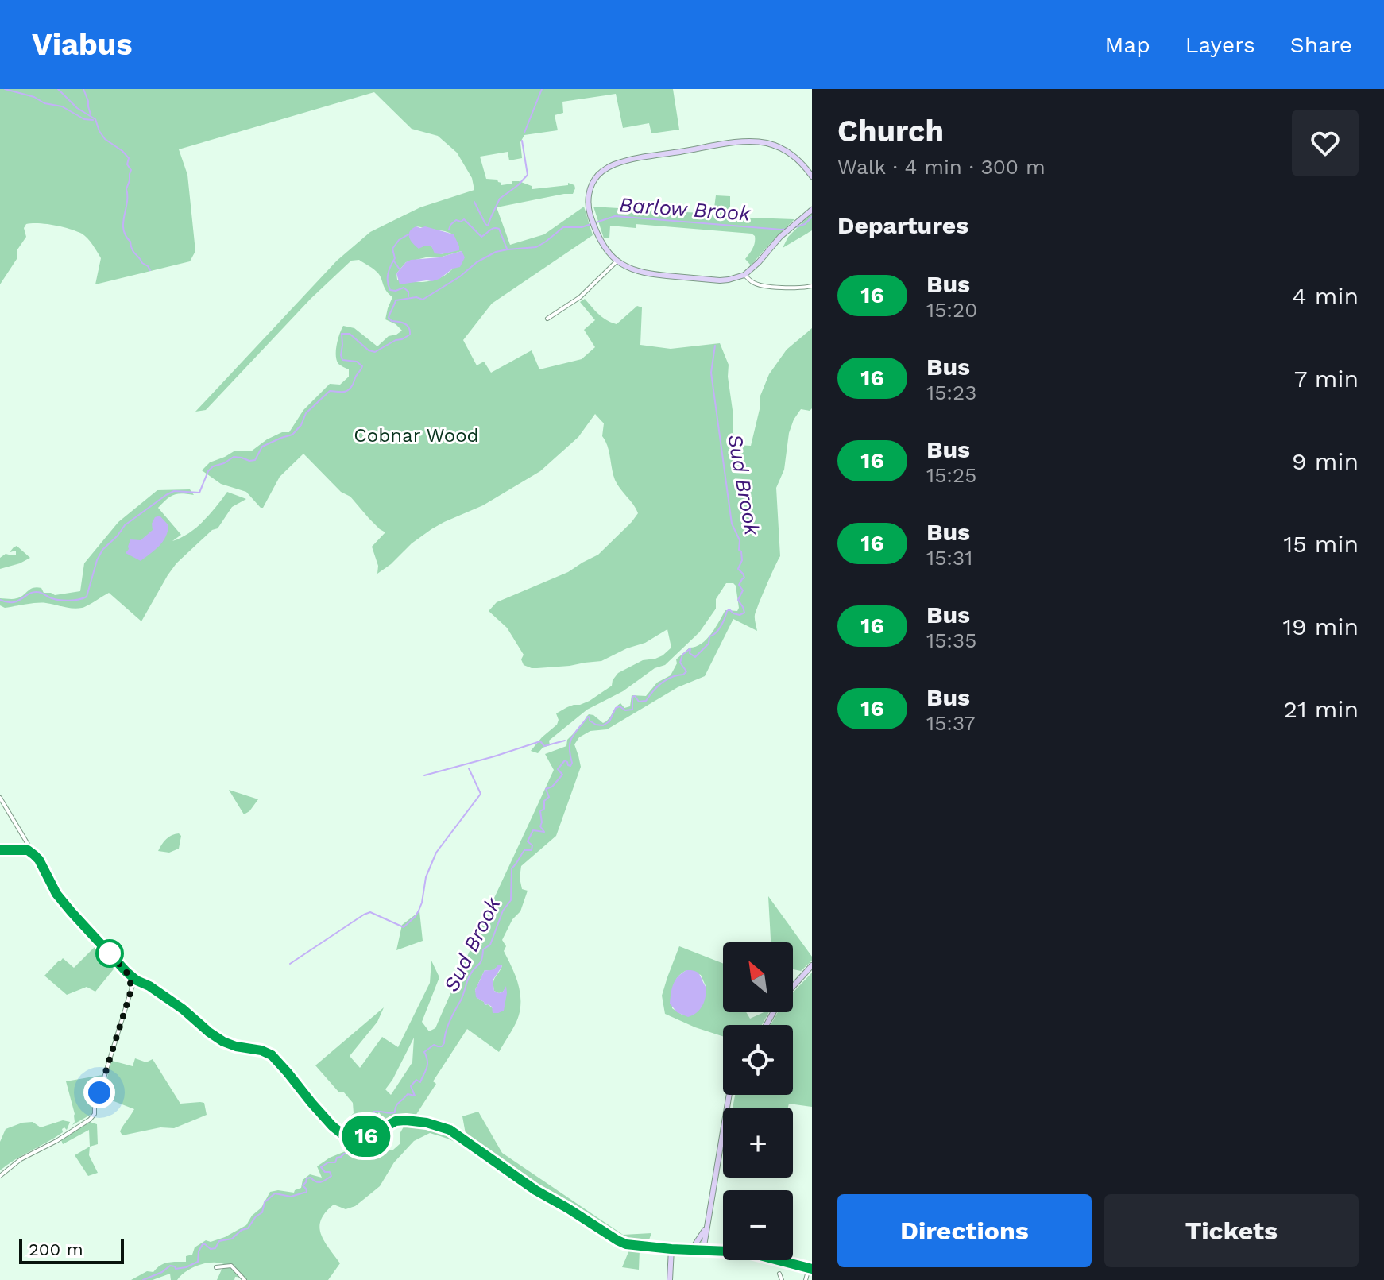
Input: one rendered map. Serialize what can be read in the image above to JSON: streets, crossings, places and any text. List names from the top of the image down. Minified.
{"water":["Barlow Brook","Sud Brook"],"parks":["Cobnar Wood"],"lines":["bus line 16"],"scale_bar":"200 m","north":"top left","page":{"header":"Viabus","nav":["Map","Layers","Share"],"on_map":"16","heading":[["Church","Walk · 4 min · 300 m"],"Departures"],"list":[{"mark":"16","name":"Bus","note":"15:20","value":"4 min"},{"mark":"16","name":"Bus","note":"15:23","value":"7 min"},{"mark":"16","name":"Bus","note":"15:25","value":"9 min"},{"mark":"16","name":"Bus","note":"15:31","value":"15 min"},{"mark":"16","name":"Bus","note":"15:35","value":"19 min"},{"mark":"16","name":"Bus","note":"15:37","value":"21 min"}],"map_buttons":["+","−"],"buttons":["Directions","Tickets"],"scale":"200 m"}}
